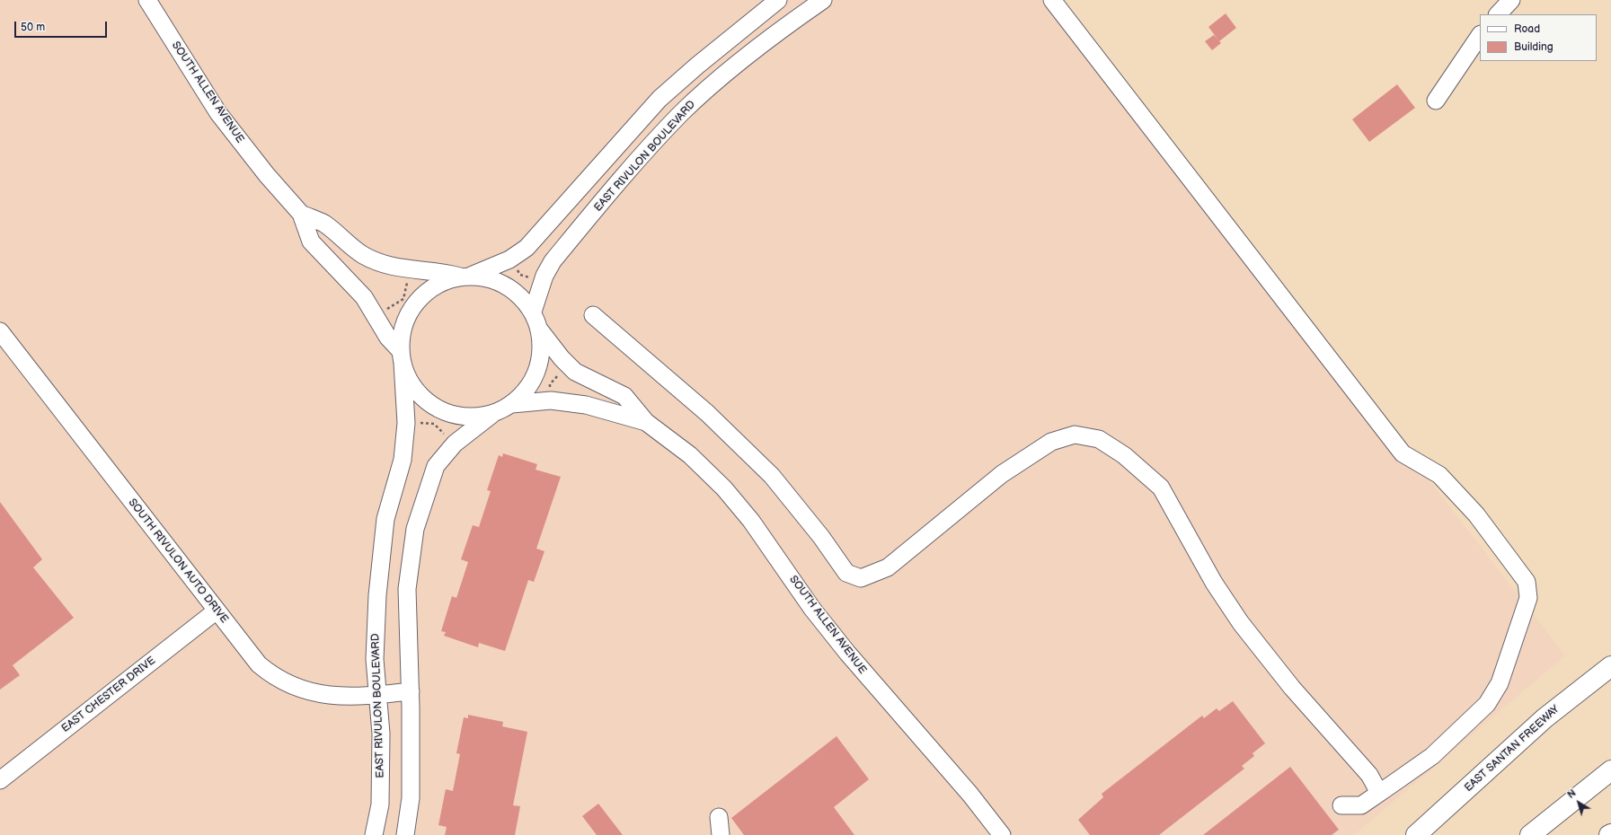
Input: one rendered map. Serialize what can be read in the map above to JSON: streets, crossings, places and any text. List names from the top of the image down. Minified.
{"streets":{"main road":["EAST SANTAN FREEWAY"],"street":["SOUTH ALLEN AVENUE","EAST RIVULON BOULEVARD","SOUTH RIVULON AUTO DRIVE","EAST CHESTER DRIVE"]},"crossings":[["SOUTH ALLEN AVENUE","EAST RIVULON BOULEVARD"],["EAST RIVULON BOULEVARD","SOUTH RIVULON AUTO DRIVE"],["SOUTH RIVULON AUTO DRIVE","EAST CHESTER DRIVE"]],"legend":["Road","Building"],"scale_bar":"50 m","north":"top left"}
